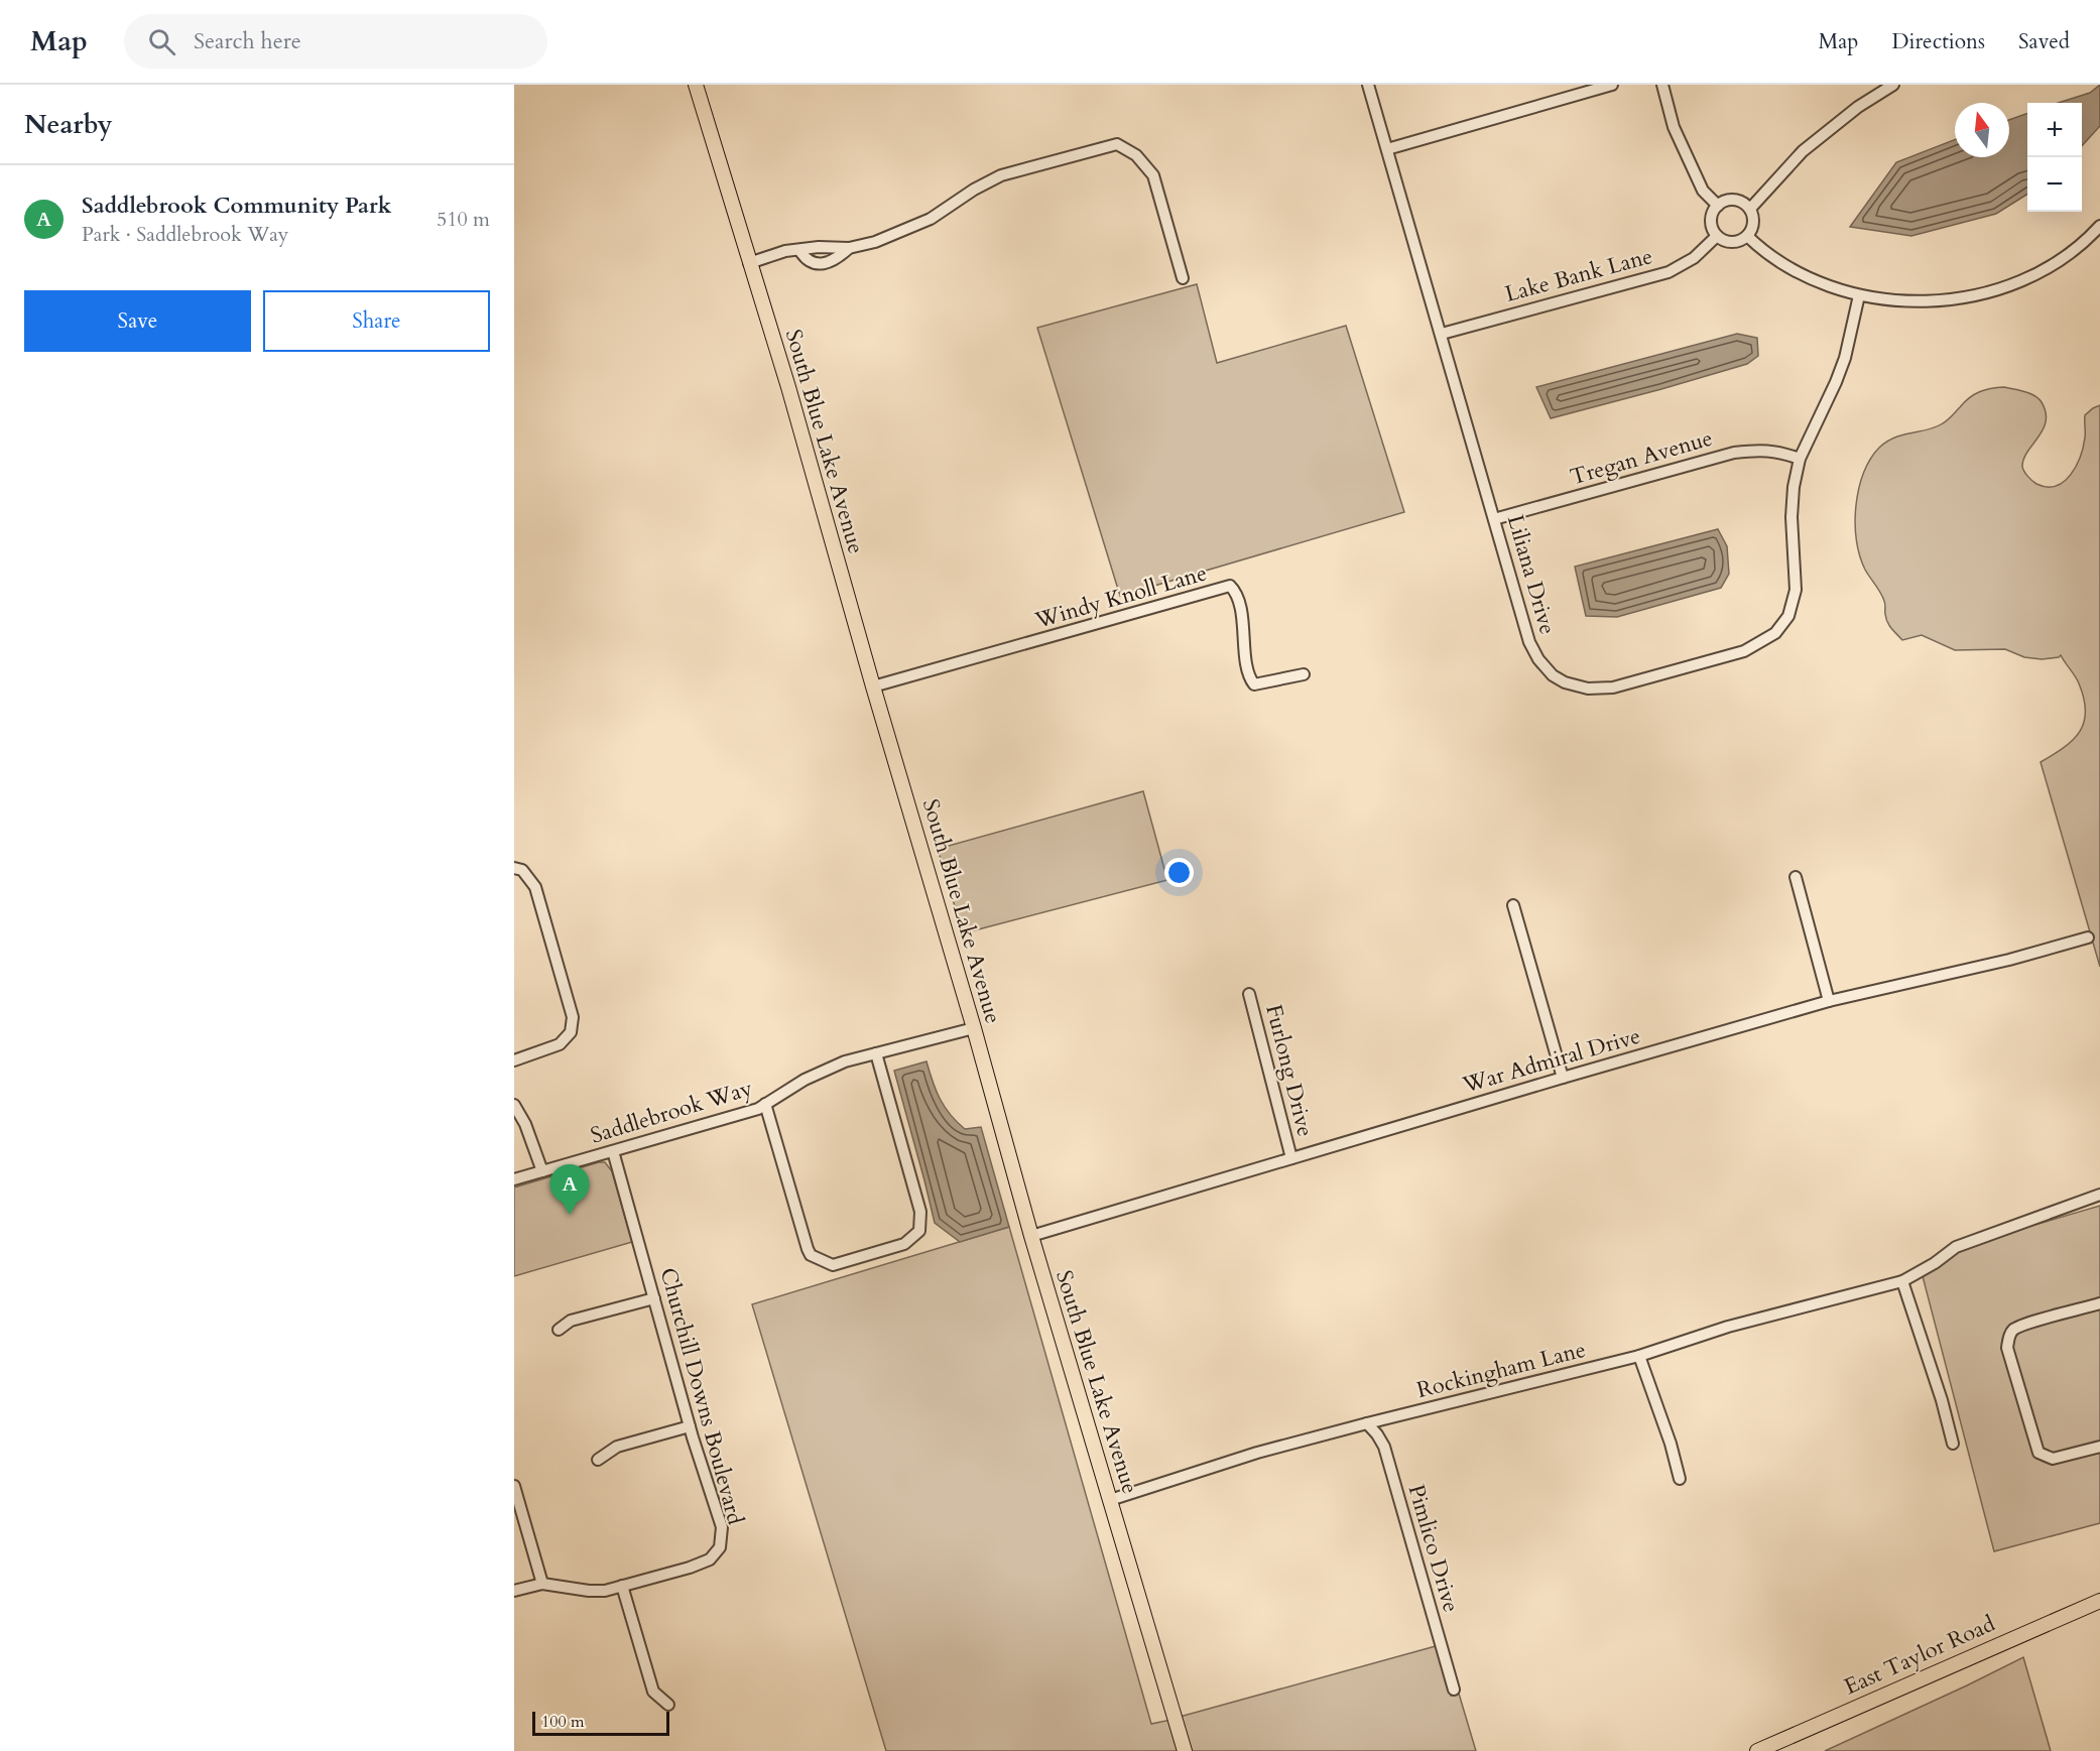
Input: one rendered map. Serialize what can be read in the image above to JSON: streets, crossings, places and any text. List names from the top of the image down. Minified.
{"streets":{"main road":["South Blue Lake Avenue","East Taylor Road"],"street":["Lake Bank Lane","Tregan Avenue","Liliana Drive","Windy Knoll Lane","War Admiral Drive","Furlong Drive","Saddlebrook Way","Rockingham Lane","Churchill Downs Boulevard","Pimlico Drive"]},"crossings":[["Lake Bank Lane","Liliana Drive"],["South Blue Lake Avenue","Windy Knoll Lane"],["South Blue Lake Avenue","War Admiral Drive"],["South Blue Lake Avenue","Saddlebrook Way"],["South Blue Lake Avenue","Rockingham Lane"],["Tregan Avenue","Liliana Drive"],["War Admiral Drive","Furlong Drive"],["Saddlebrook Way","Churchill Downs Boulevard"],["Rockingham Lane","Pimlico Drive"]],"scale_bar":"100 m","north":"top","page":{"header":"Map","search":"Search here","nav":["Map","Directions","Saved"],"heading":"Nearby","map_buttons":["+","−"],"list":[{"mark":"A","name":"Saddlebrook Community Park","note":"Park · Saddlebrook Way","value":"510 m"}],"buttons":["Save","Share"],"pins":"A","scale":"100 m"}}
